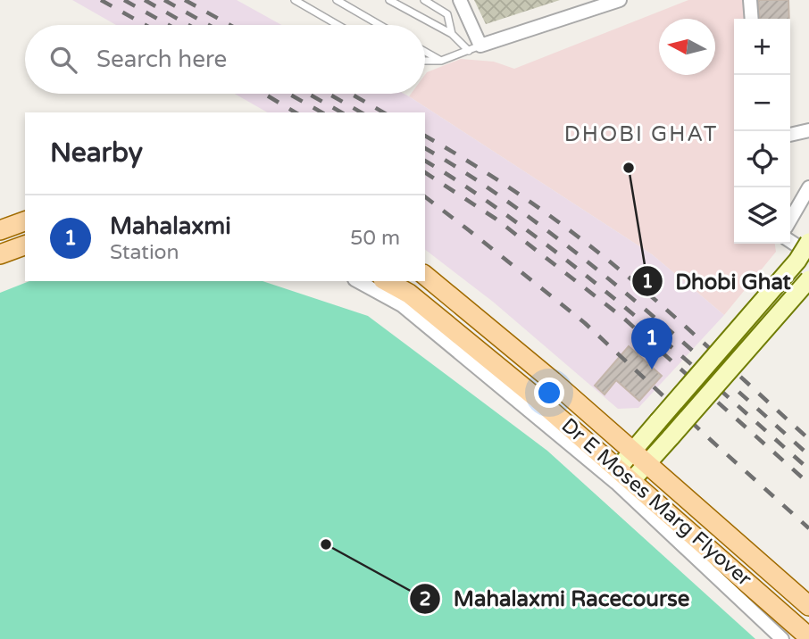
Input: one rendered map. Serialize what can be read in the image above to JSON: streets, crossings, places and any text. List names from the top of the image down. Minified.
{"streets":{"main road":["Dr E Moses Marg Flyover"]},"districts":["DHOBI GHAT"],"places":["Dhobi Ghat","Mahalaxmi Racecourse"],"north":"left","page":{"map_buttons":["+","−"],"search":"Search here","heading":"Nearby","list":[{"mark":"1","name":"Mahalaxmi","note":"Station","value":"50 m"}],"pins":"1"}}
